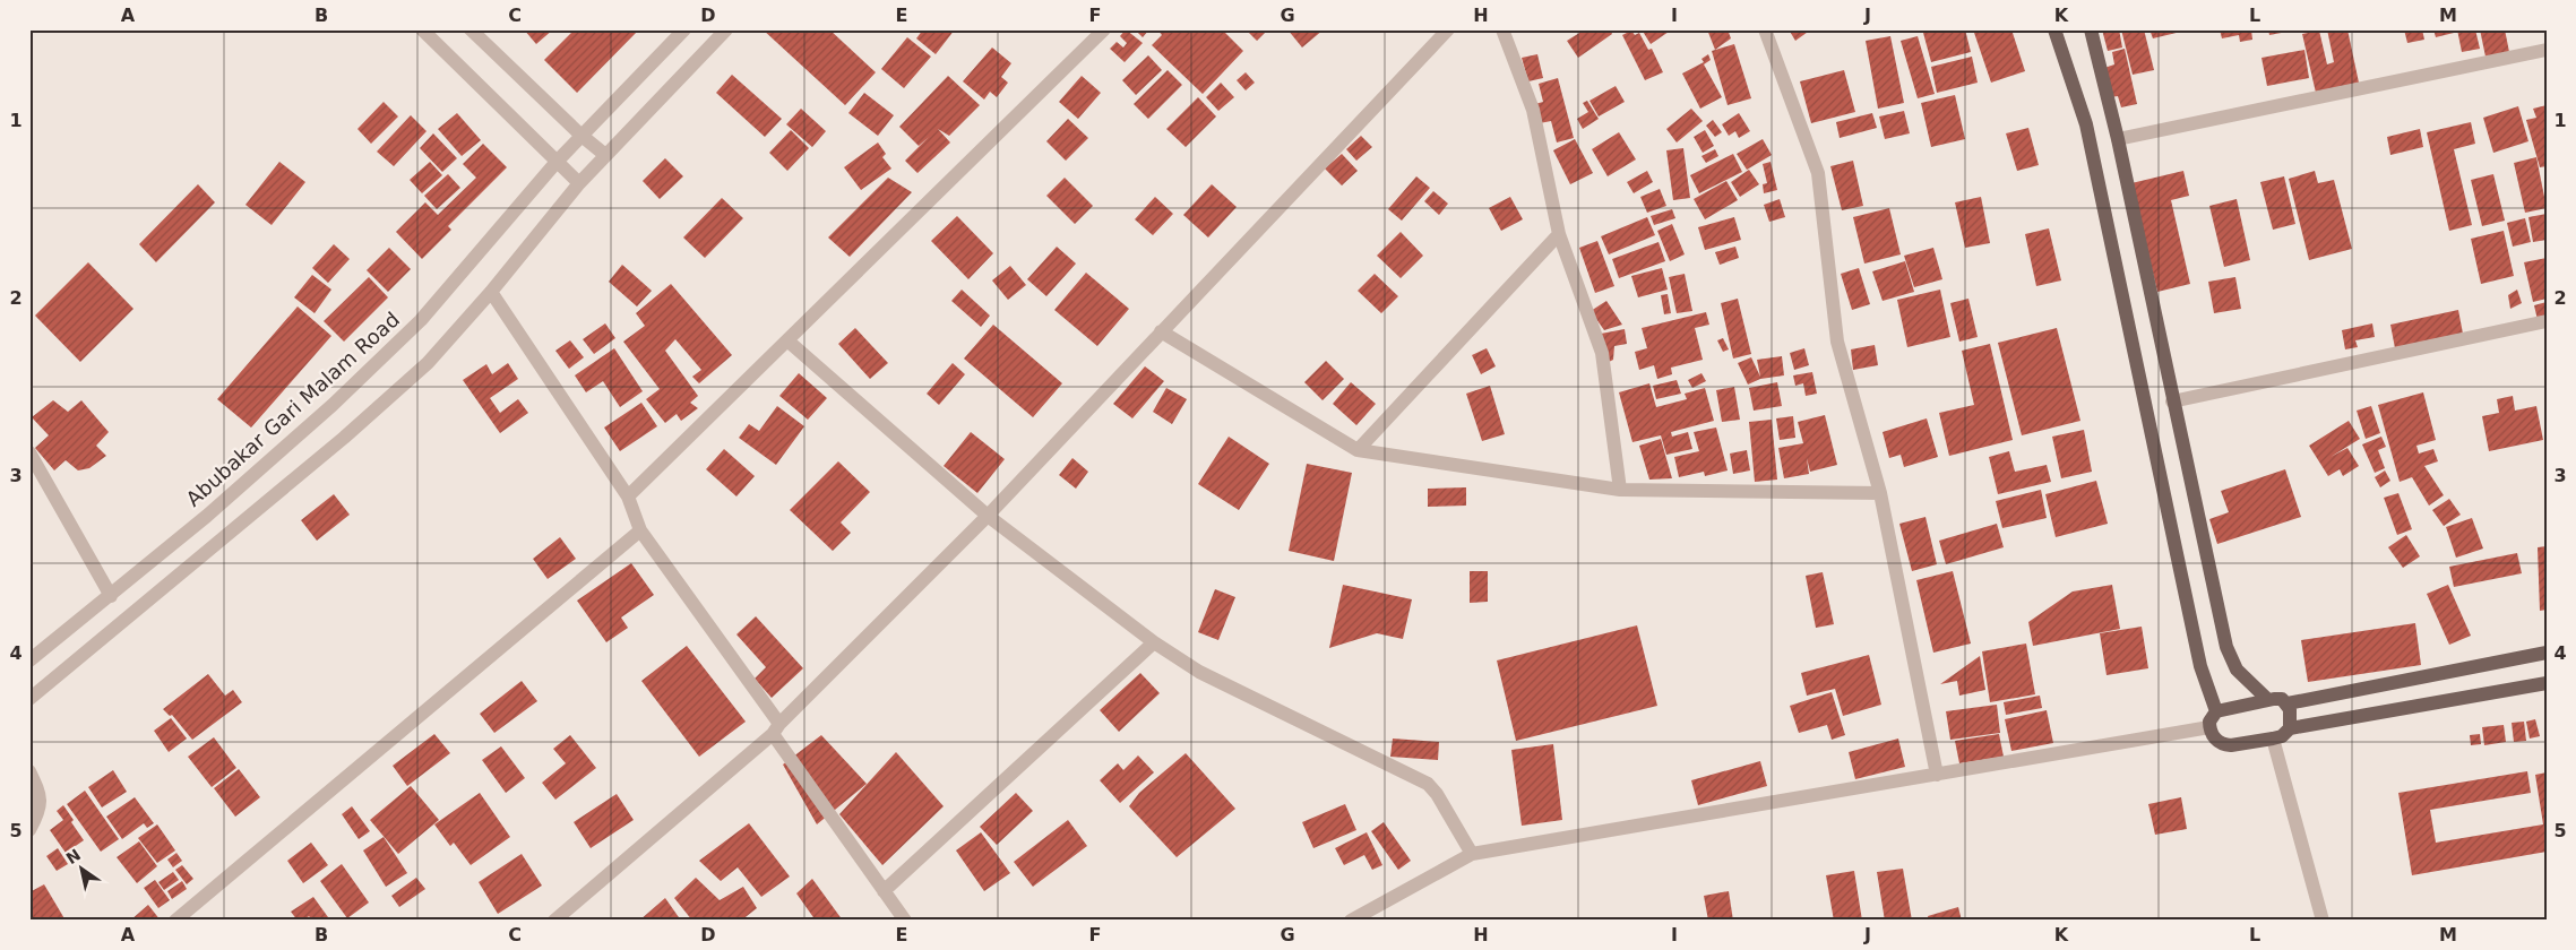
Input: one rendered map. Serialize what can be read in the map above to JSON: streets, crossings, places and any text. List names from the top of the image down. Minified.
{"streets":{"street":["Abubakar Gari Malam Road"]},"north":"top left","grid":{"columns":["A","B","C","D","E","F","G","H","I","J","K","L","M"],"rows":["1","2","3","4","5"]}}
